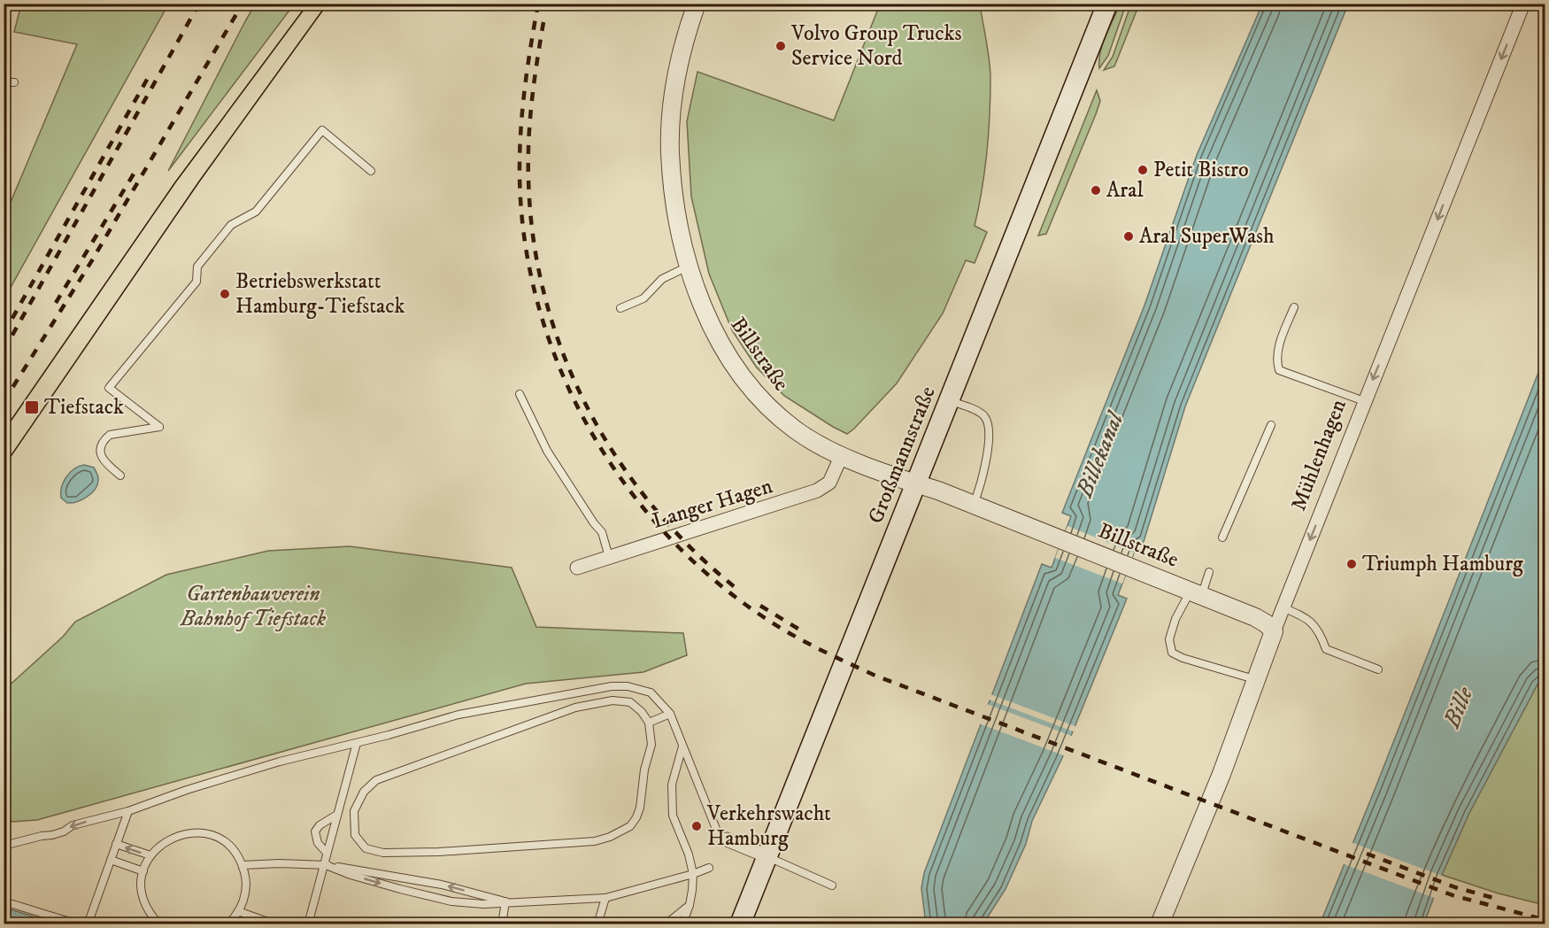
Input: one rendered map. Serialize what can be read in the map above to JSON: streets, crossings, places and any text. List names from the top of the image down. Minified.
{"streets":{"main road":["Großmannstraße"],"street":["Billstraße","Mühlenhagen","Langer Hagen"]},"crossings":[["Billstraße","Großmannstraße"],["Billstraße","Mühlenhagen"],["Billstraße","Langer Hagen"]],"one_way":["Mühlenhagen"],"water":["Billekanal","Bille"],"parks":["Gartenbauverein Bahnhof Tiefstack"],"places":{"other":["Volvo Group Trucks Service Nord","Petit Bistro","Aral","Aral SuperWash","Betriebswerkstatt Hamburg-Tiefstack","Triumph Hamburg","Verkehrswacht Hamburg"],"transit":["Tiefstack"]}}
